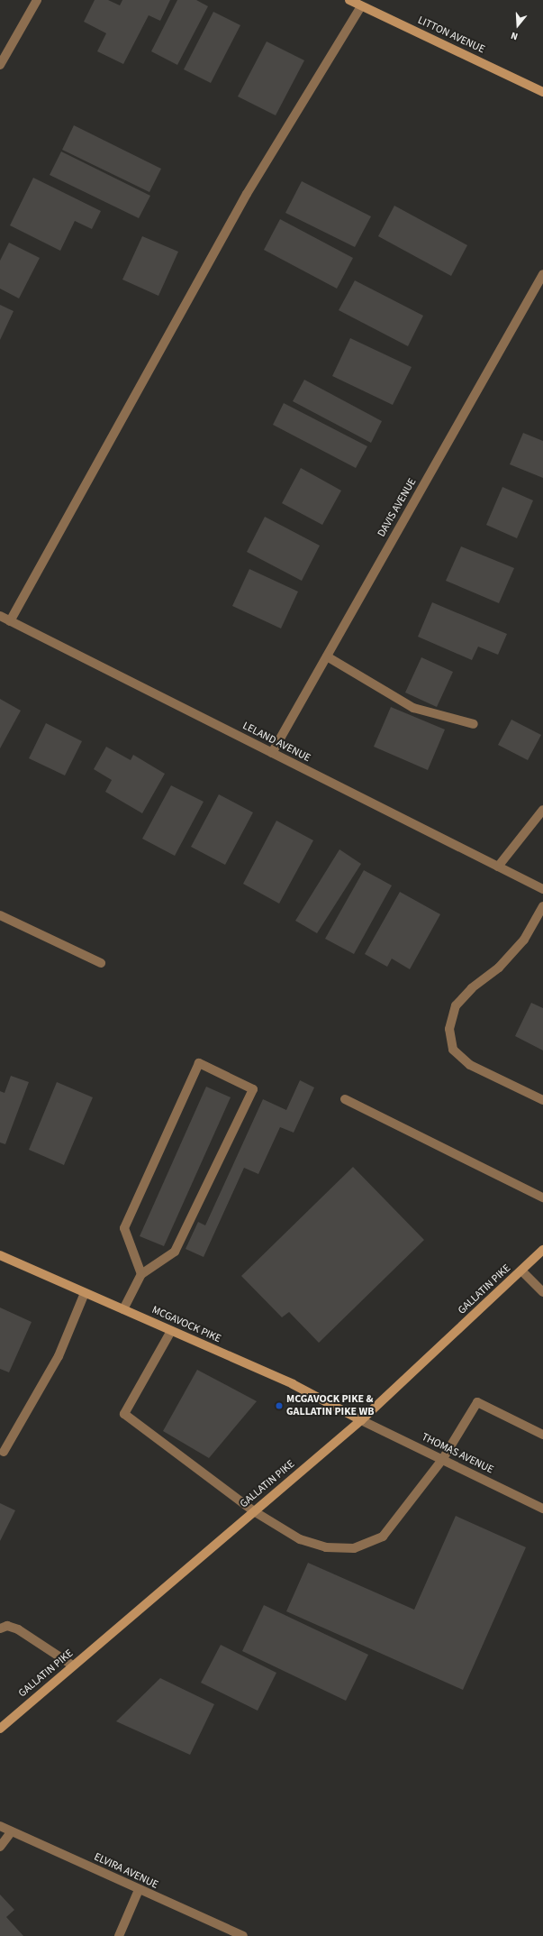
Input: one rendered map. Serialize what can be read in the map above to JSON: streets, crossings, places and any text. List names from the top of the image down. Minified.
{"streets":{"main road":["LITTON AVENUE","GALLATIN PIKE","MCGAVOCK PIKE"],"street":["DAVIS AVENUE","LELAND AVENUE","THOMAS AVENUE","ELVIRA AVENUE"]},"crossings":[["DAVIS AVENUE","LELAND AVENUE"],["GALLATIN PIKE","MCGAVOCK PIKE"],["GALLATIN PIKE","THOMAS AVENUE"],["MCGAVOCK PIKE","THOMAS AVENUE"]],"places":["MCGAVOCK PIKE & GALLATIN PIKE WB"],"north":"bottom"}
